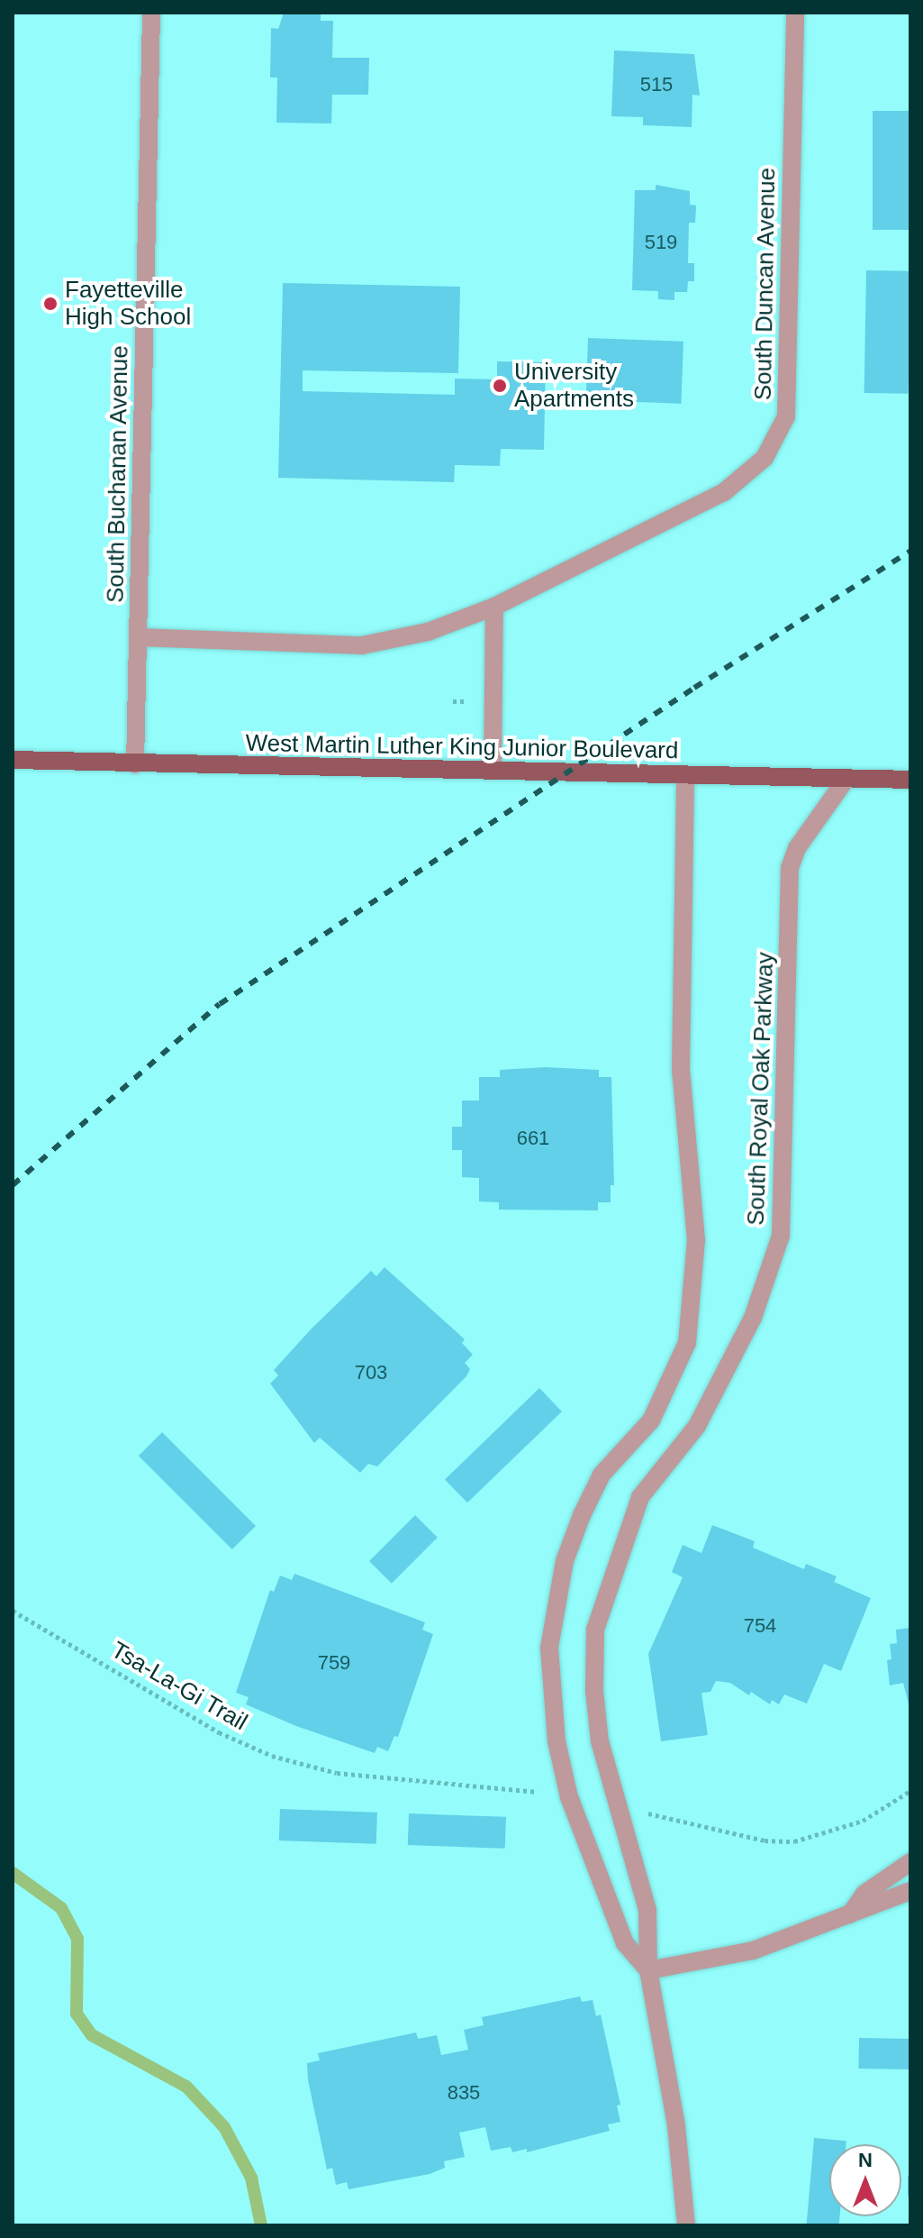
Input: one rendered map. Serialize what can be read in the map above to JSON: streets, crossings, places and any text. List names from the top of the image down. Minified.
{"streets":{"main road":["West Martin Luther King Junior Boulevard"],"street":["South Duncan Avenue","South Buchanan Avenue","South Royal Oak Parkway"],"path":["Tsa-La-Gi Trail"]},"crossings":[["South Duncan Avenue","South Buchanan Avenue"],["South Buchanan Avenue","West Martin Luther King Junior Boulevard"],["West Martin Luther King Junior Boulevard","South Royal Oak Parkway"]],"places":["Fayetteville High School","University Apartments"],"house_numbers":["515","519","661","703","754","759","835"],"north":"top"}
